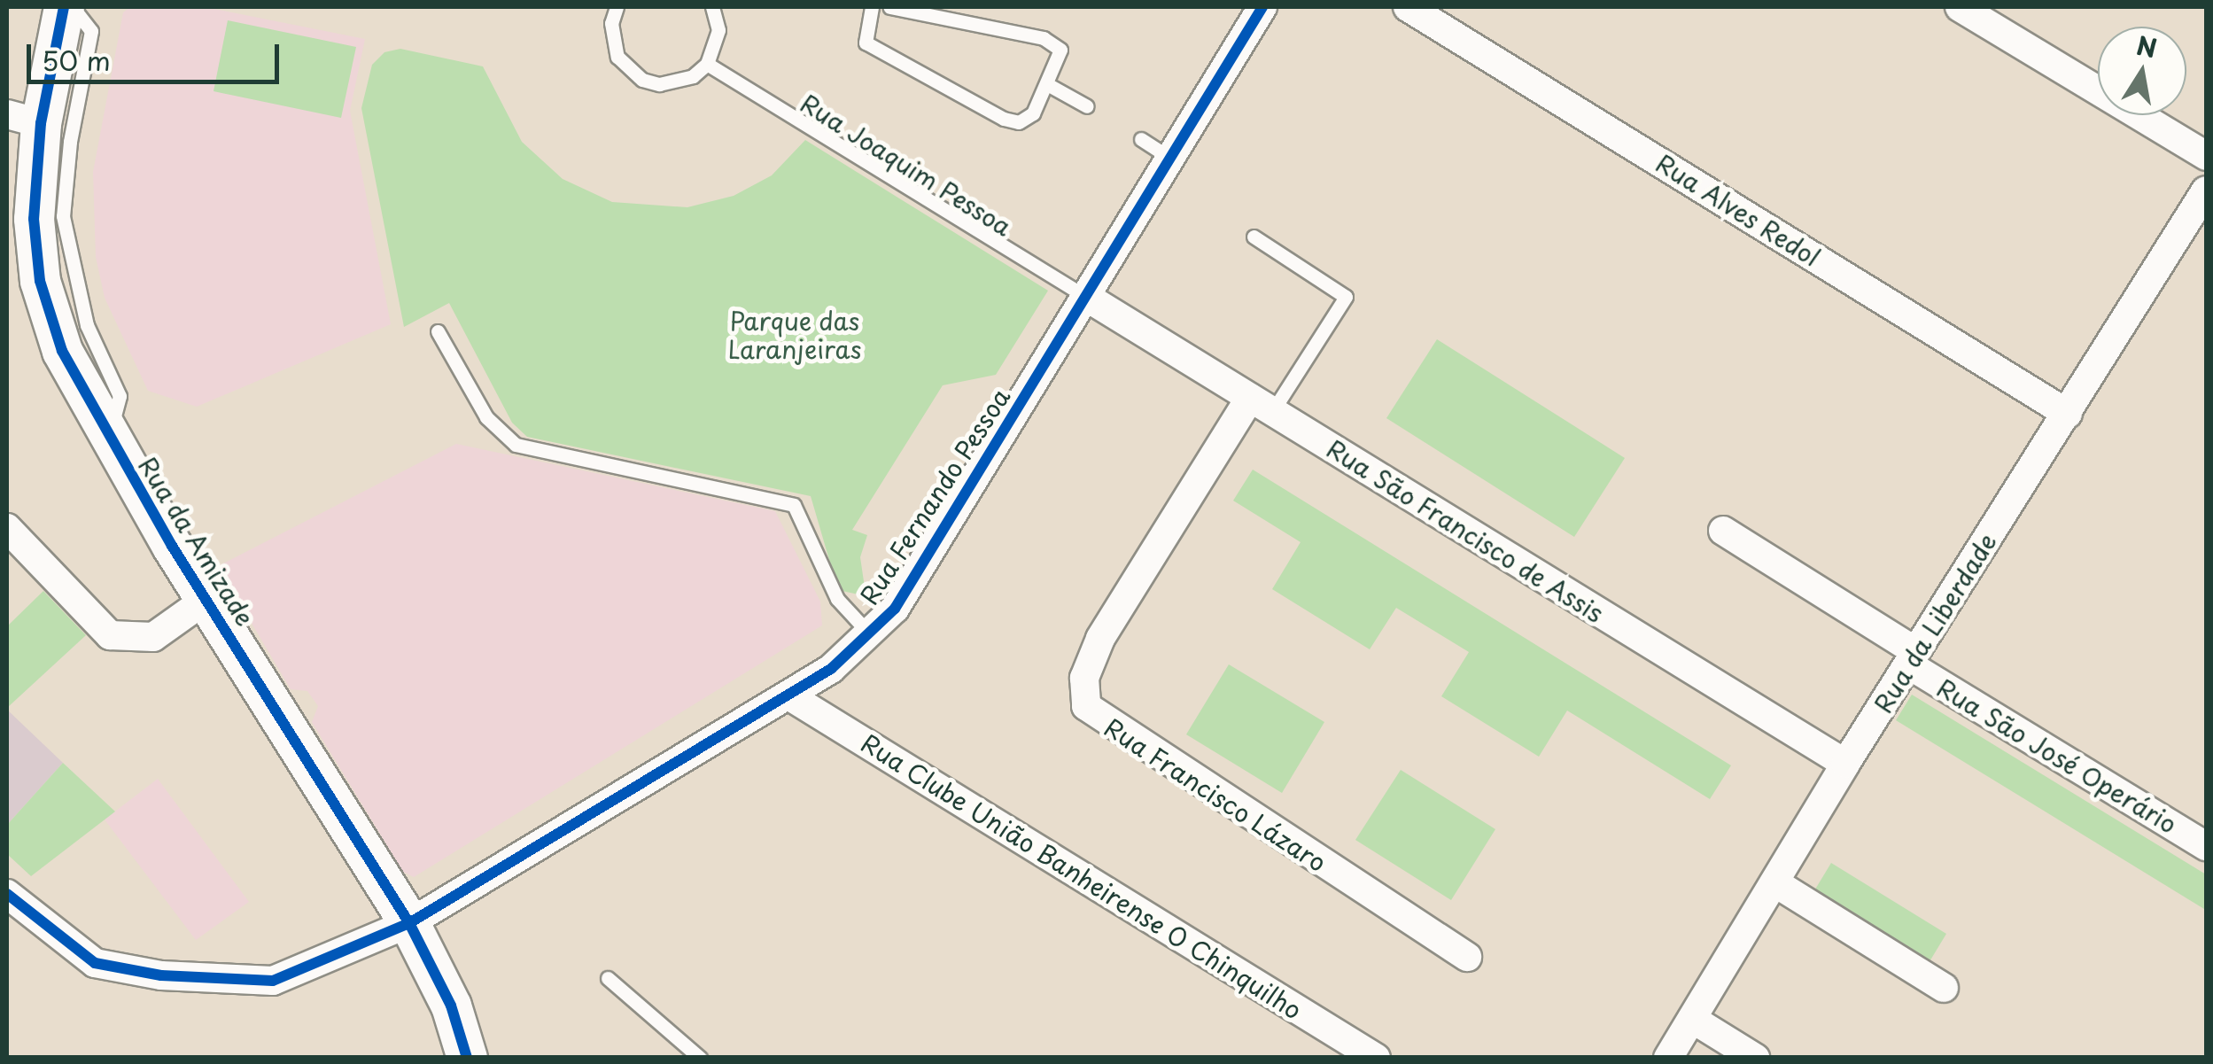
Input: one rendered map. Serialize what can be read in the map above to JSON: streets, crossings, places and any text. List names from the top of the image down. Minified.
{"streets":{"street":["Rua Alves Redol","Rua Fernando Pessoa","Rua São Francisco de Assis","Rua da Amizade","Rua da Liberdade","Rua São José Operário","Rua Francisco Lázaro","Rua Clube União Banheirense O Chinquilho"],"lane":["Rua Joaquim Pessoa"]},"crossings":[["Rua Joaquim Pessoa","Rua Fernando Pessoa"],["Rua Joaquim Pessoa","Rua São Francisco de Assis"],["Rua Alves Redol","Rua da Liberdade"],["Rua Fernando Pessoa","Rua São Francisco de Assis"],["Rua Fernando Pessoa","Rua da Amizade"],["Rua Fernando Pessoa","Rua Clube União Banheirense O Chinquilho"],["Rua São Francisco de Assis","Rua da Liberdade"],["Rua São Francisco de Assis","Rua Francisco Lázaro"],["Rua da Liberdade","Rua São José Operário"]],"parks":["Parque das Laranjeiras"],"scale_bar":"50 m","north":"top"}
